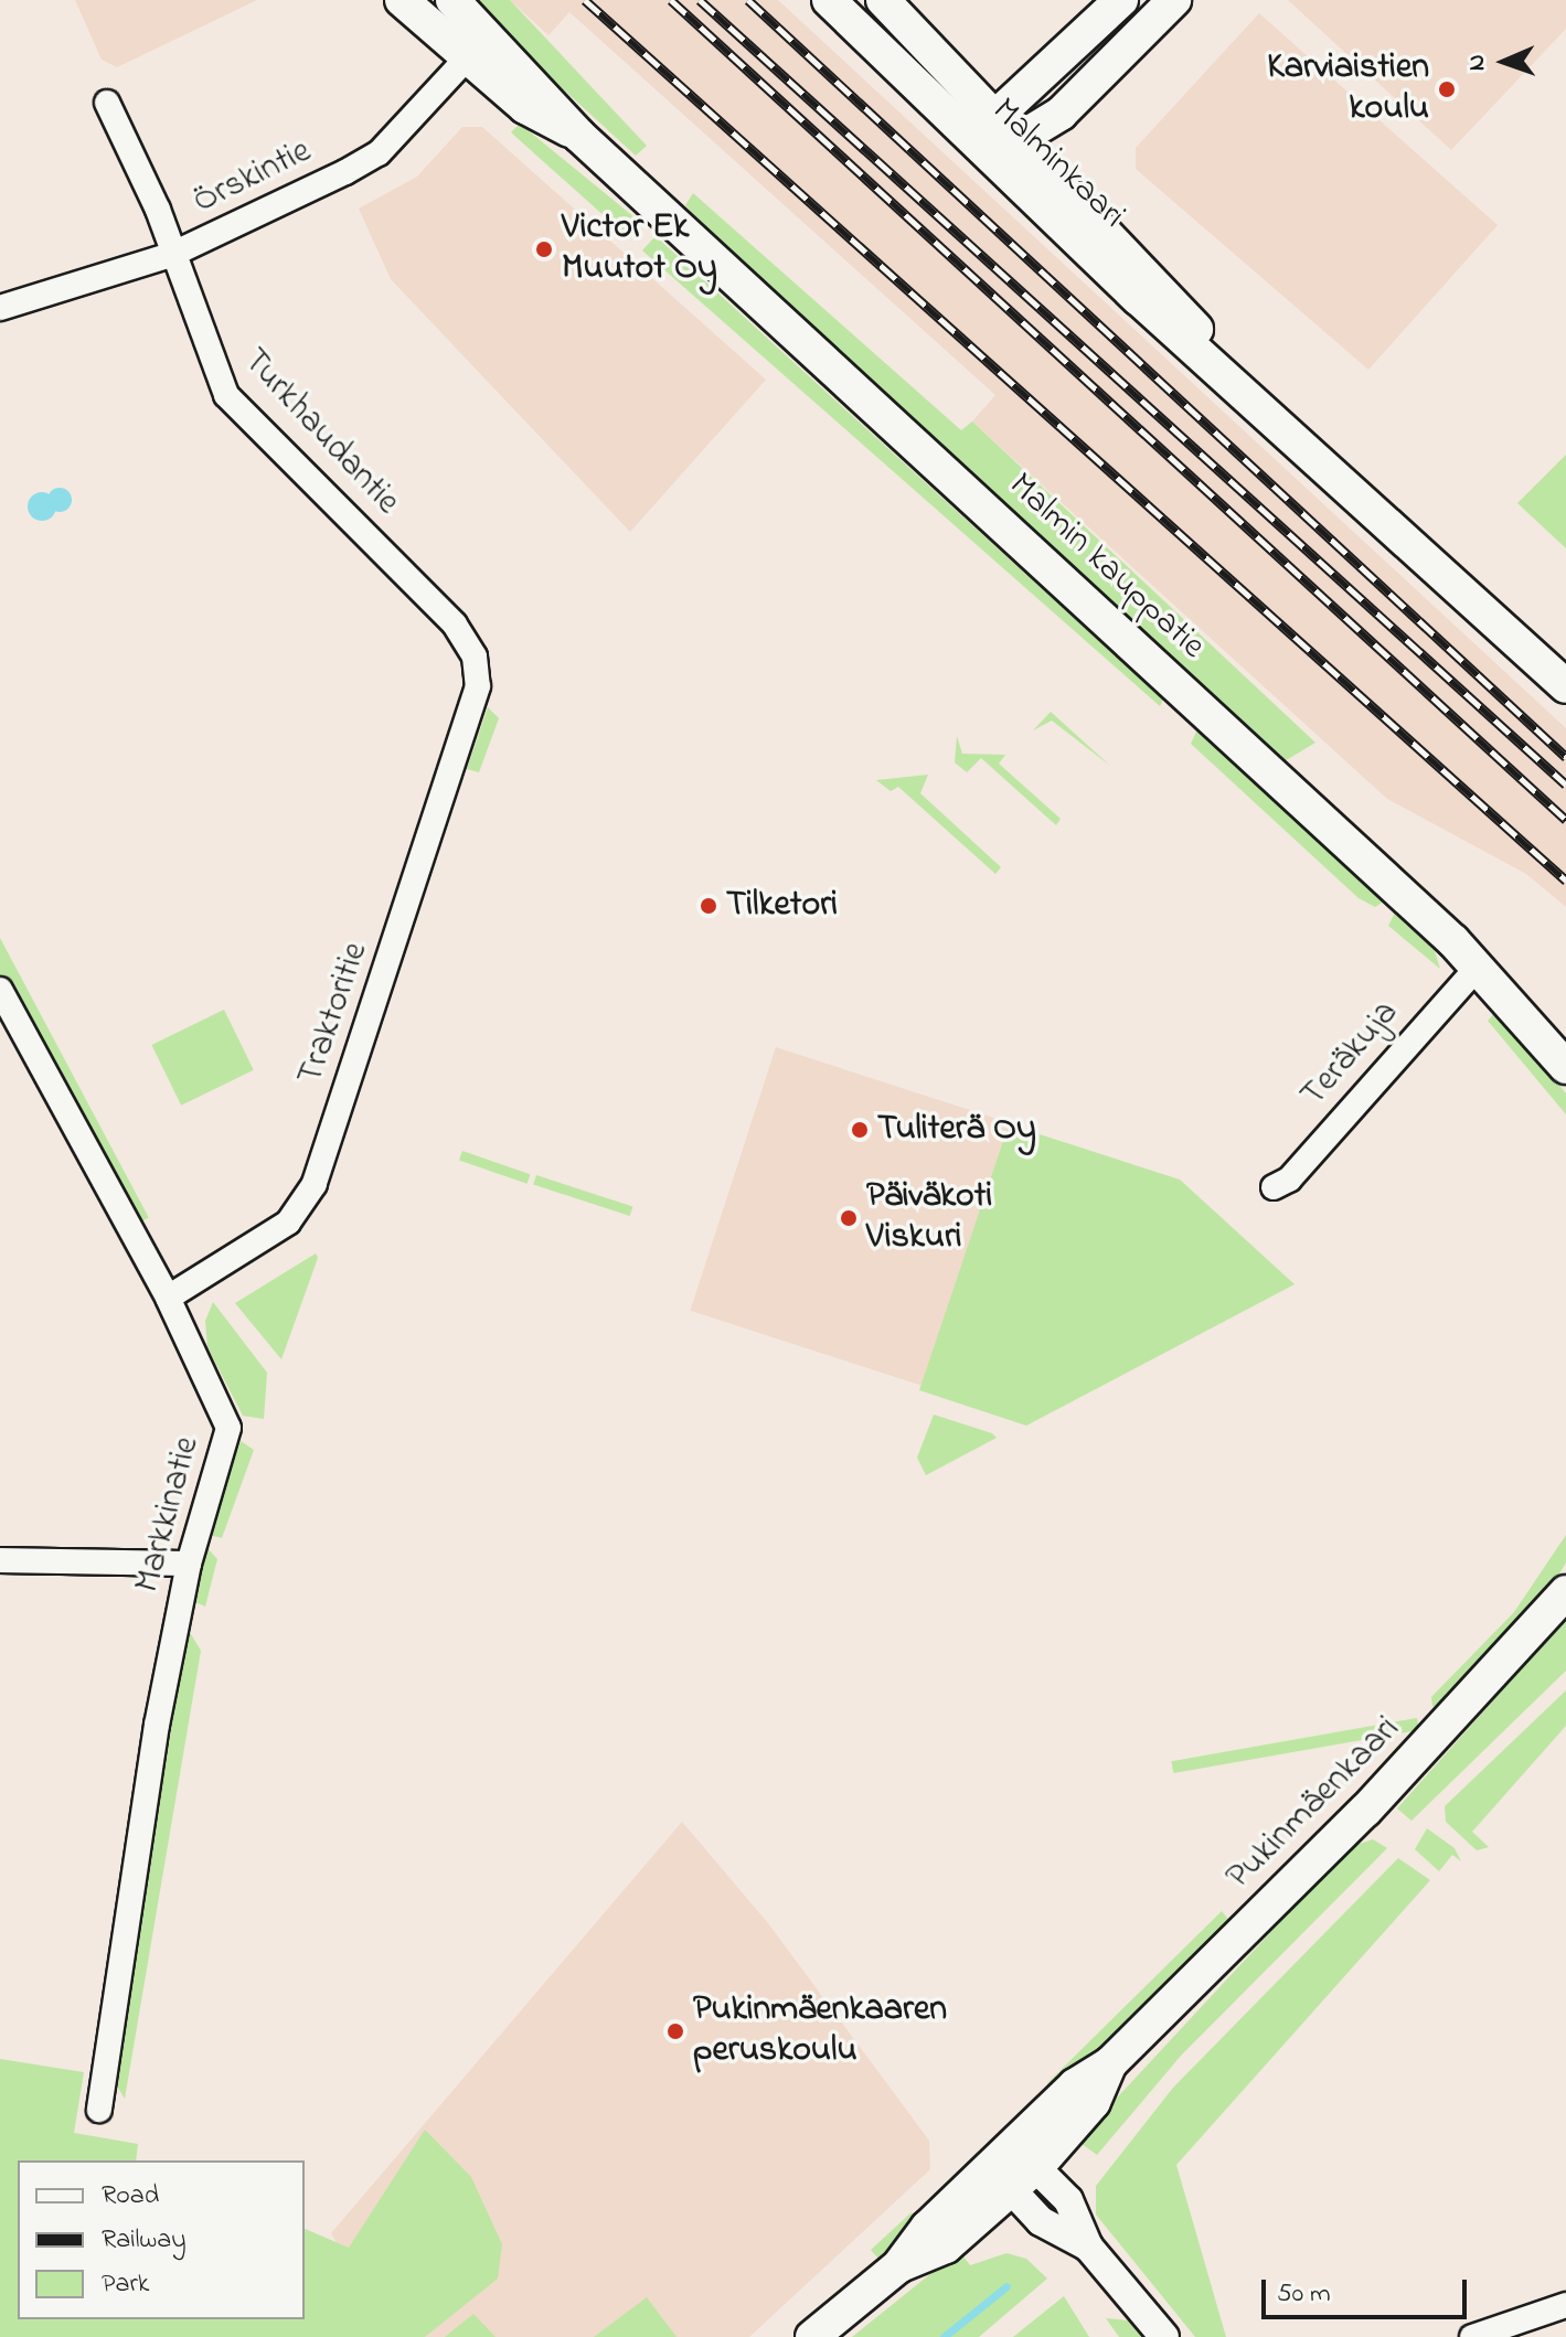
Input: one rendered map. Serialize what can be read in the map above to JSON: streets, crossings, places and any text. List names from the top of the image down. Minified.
{"streets":{"main road":["Malminkaari","Malmin kauppatie","Pukinmäenkaari"],"street":["Örskintie","Turkhaudantie","Traktoritie","Teräkuja","Markkinatie"]},"crossings":[["Örskintie","Turkhaudantie"],["Örskintie","Malmin kauppatie"],["Turkhaudantie","Traktoritie"],["Malmin kauppatie","Teräkuja"],["Traktoritie","Markkinatie"]],"places":["Karviaistien koulu","Victor Ek Muutot Oy","Tilketori","Tuliterä Oy","Päiväkoti Viskuri","Pukinmäenkaaren peruskoulu"],"legend":["Road","Railway","Park"],"scale_bar":"50 m","north":"left"}
